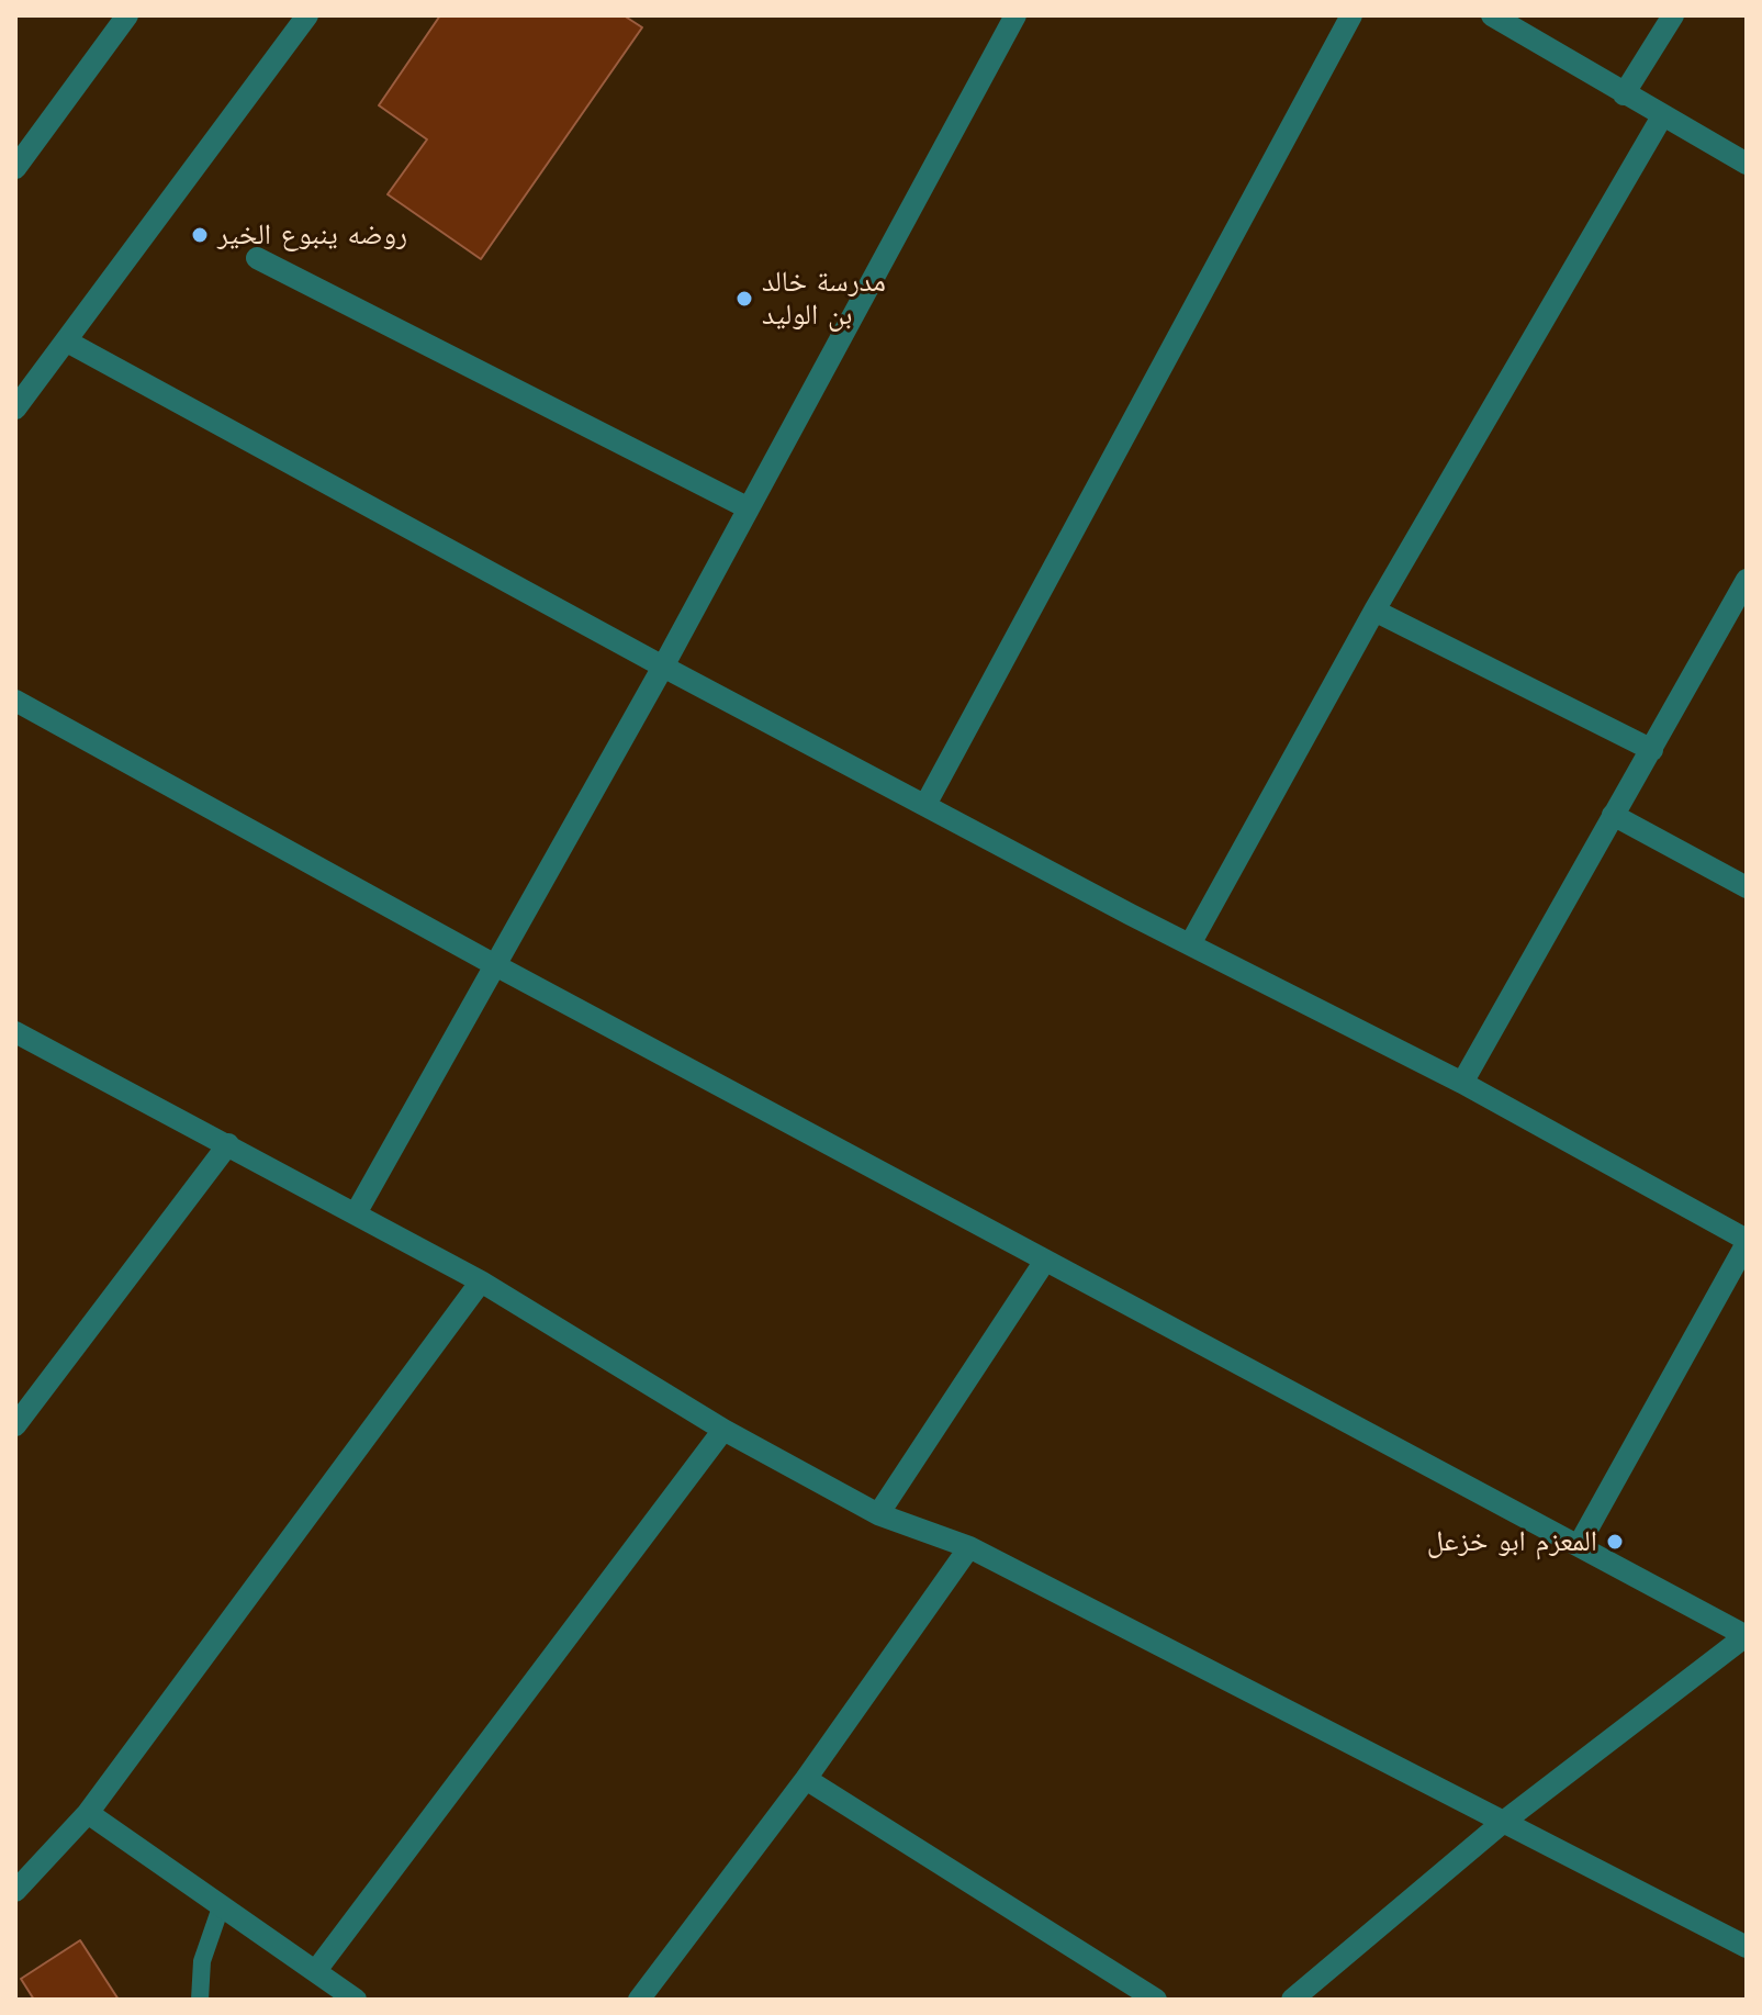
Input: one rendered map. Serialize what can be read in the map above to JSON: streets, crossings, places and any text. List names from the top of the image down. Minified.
{"places":["روضه ينبوع الخير","مدرسة خالد بن الوليد","المعزم ابو خزعل"]}
